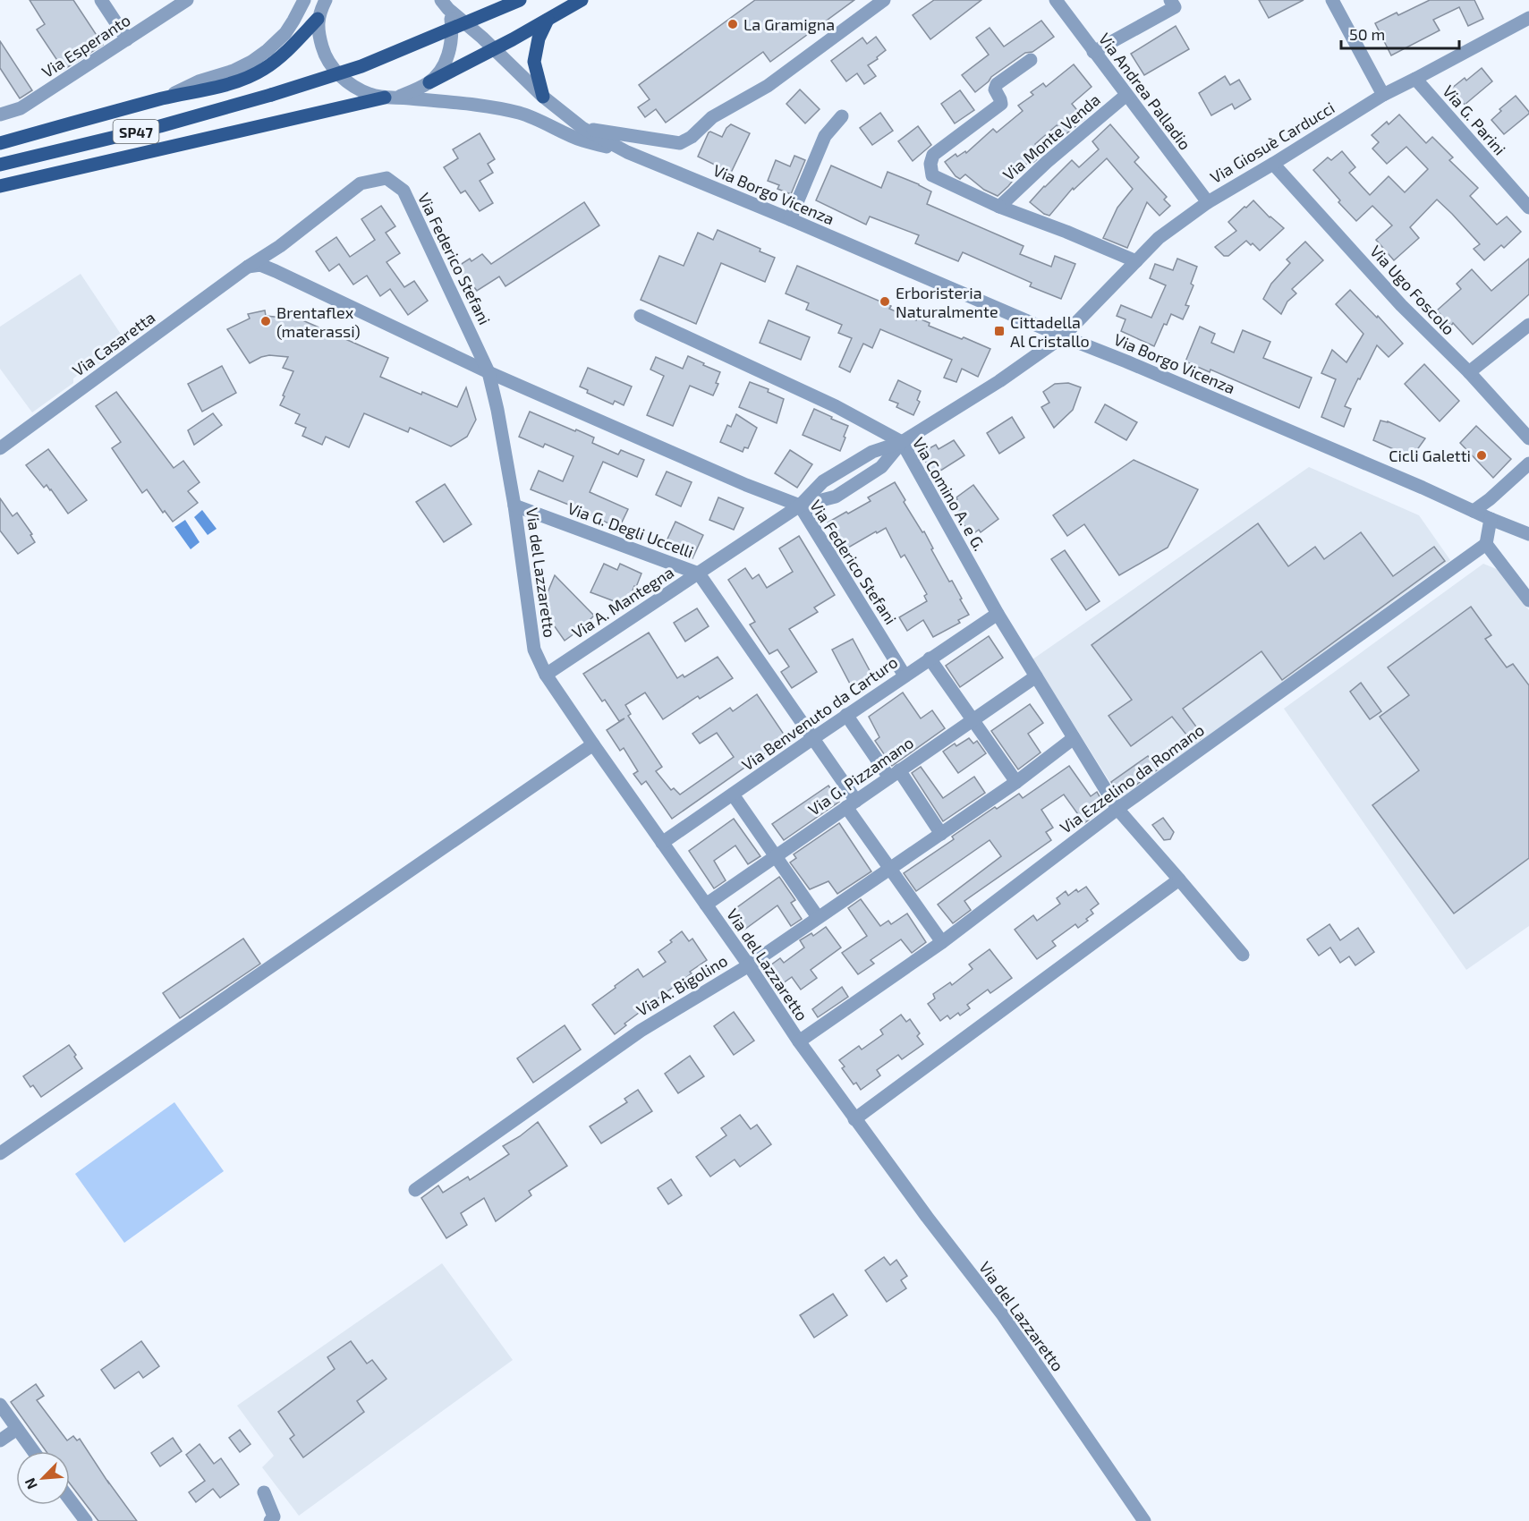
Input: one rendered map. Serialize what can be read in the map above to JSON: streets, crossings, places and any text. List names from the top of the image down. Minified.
{"streets":{"main road":["SP47"],"street":["Via Esperanto","Via Andrea Palladio","Via G. Parini","Via Monte Venda","Via Giosuè Carducci","Via Borgo Vicenza","Via Federico Stefani","Via Ugo Foscolo","Via Casaretta","Via Comino A. e G.","Via G. Degli Uccelli","Via del Lazzaretto","Via A. Mantegna","Via Benvenuto da Carturo","Via G. Pizzamano","Via Ezzelino da Romano","Via A. Bigolino"]},"crossings":[["Via Andrea Palladio","Via Monte Venda"],["Via Andrea Palladio","Via Giosuè Carducci"],["Via G. Parini","Via Giosuè Carducci"],["Via Giosuè Carducci","Via Borgo Vicenza"],["Via Giosuè Carducci","Via Ugo Foscolo"],["Via Giosuè Carducci","Via A. Mantegna"],["Via Borgo Vicenza","Via A. Mantegna"],["Via Federico Stefani","Via Casaretta"],["Via Federico Stefani","Via del Lazzaretto"],["Via Federico Stefani","Via A. Mantegna"],["Via Federico Stefani","Via Benvenuto da Carturo"],["Via Comino A. e G.","Via A. Mantegna"],["Via Comino A. e G.","Via Benvenuto da Carturo"],["Via Comino A. e G.","Via G. Pizzamano"],["Via Comino A. e G.","Via Ezzelino da Romano"],["Via Comino A. e G.","Via A. Bigolino"],["Via G. Degli Uccelli","Via del Lazzaretto"],["Via G. Degli Uccelli","Via A. Mantegna"],["Via G. Degli Uccelli","Via Benvenuto da Carturo"],["Via G. Degli Uccelli","Via G. Pizzamano"],["Via G. Degli Uccelli","Via Ezzelino da Romano"],["Via G. Degli Uccelli","Via A. Bigolino"],["Via del Lazzaretto","Via A. Mantegna"],["Via del Lazzaretto","Via Benvenuto da Carturo"],["Via del Lazzaretto","Via G. Pizzamano"],["Via del Lazzaretto","Via Ezzelino da Romano"],["Via del Lazzaretto","Via A. Bigolino"]],"places":{"other":["La Gramigna","Erboristeria Naturalmente","Brentaflex (materassi)","Cicli Galetti"],"transit":["Cittadella Al Cristallo"]},"scale_bar":"50 m","north":"bottom left"}
